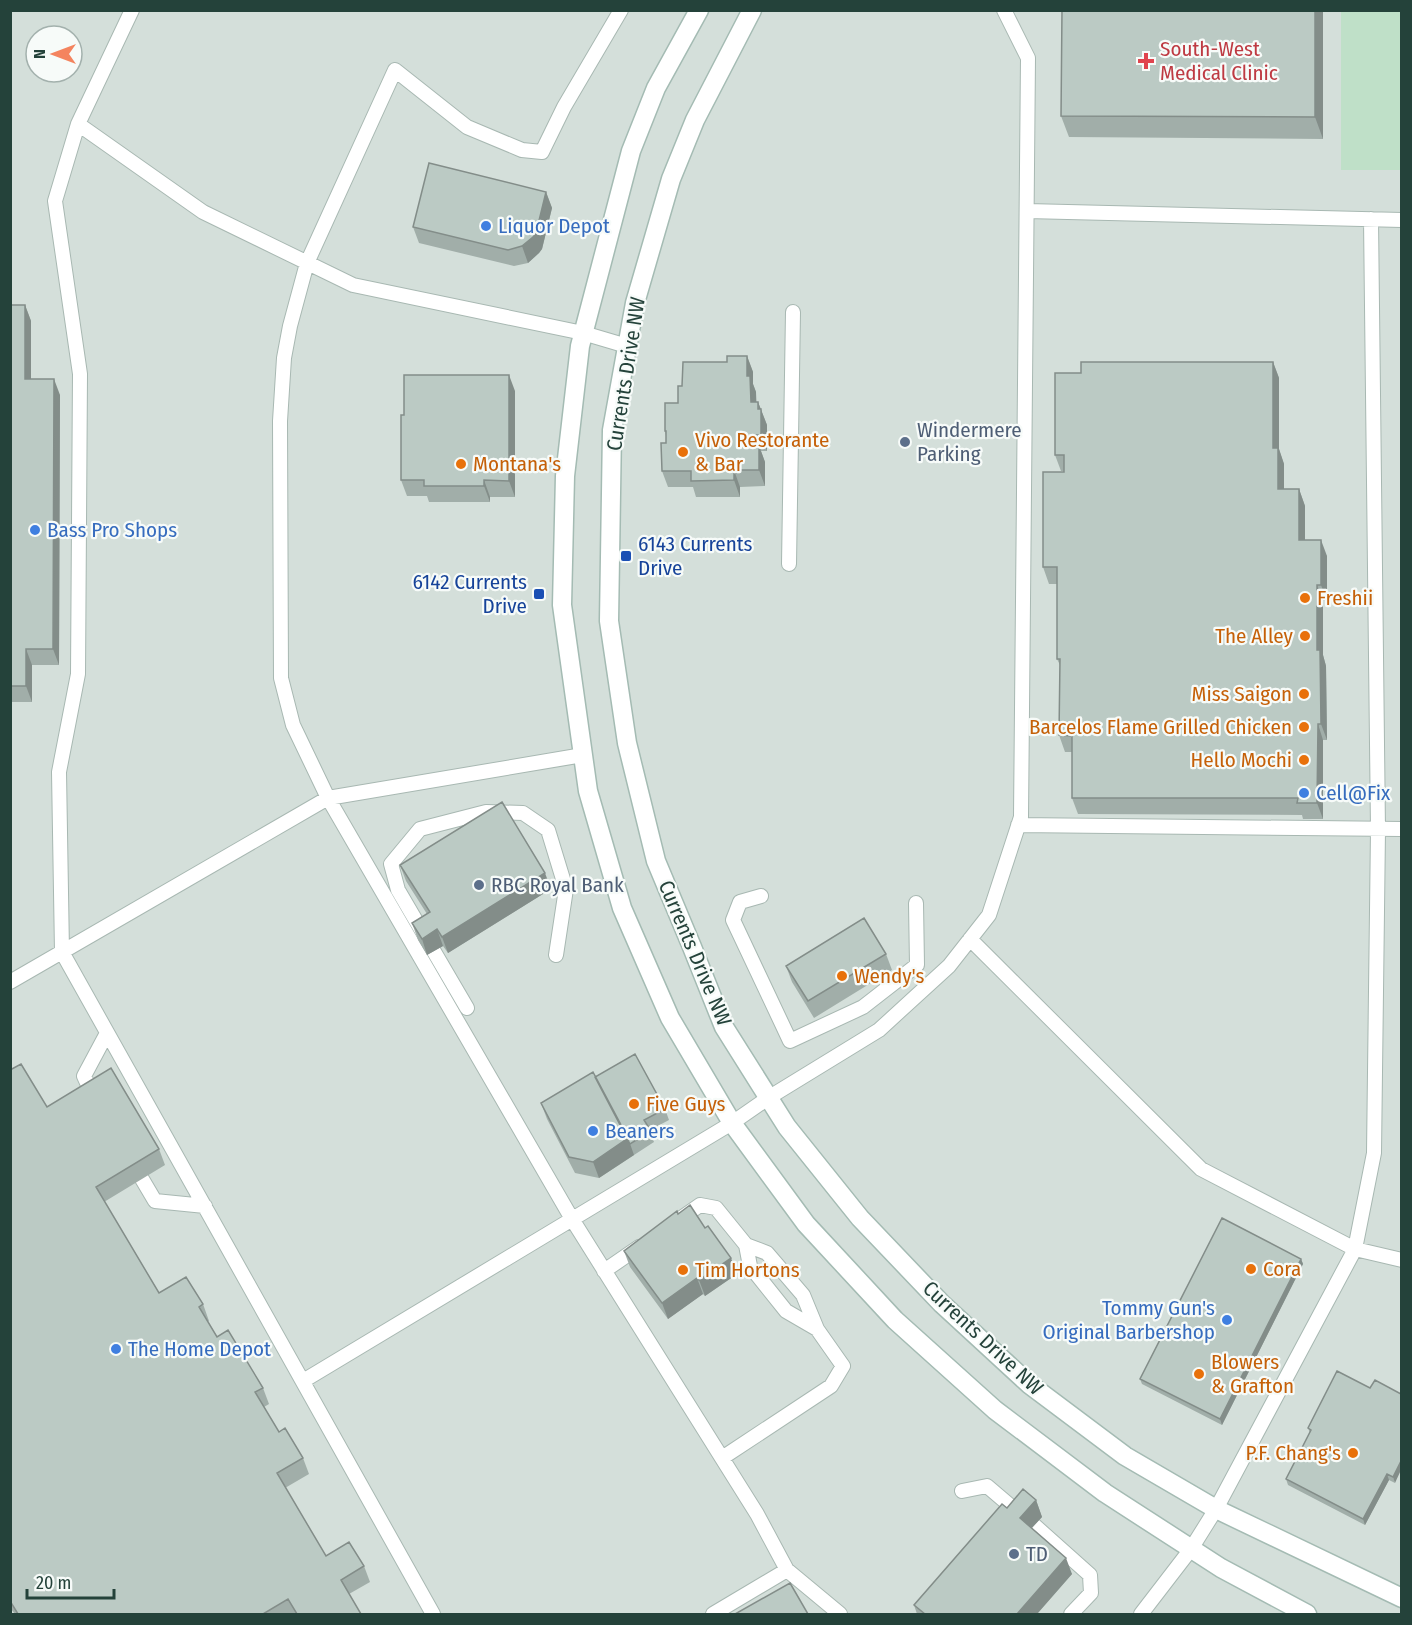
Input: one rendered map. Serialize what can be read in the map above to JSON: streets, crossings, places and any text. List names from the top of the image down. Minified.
{"streets":{"street":["Currents Drive NW"]},"places":{"health":["South-West Medical Clinic"],"other":["Liquor Depot","Windermere Parking","Vivo Restorante & Bar","Montana's","Bass Pro Shops","Freshii","The Alley","Miss Saigon","Barcelos Flame Grilled Chicken","Hello Mochi","Cell@Fix","RBC Royal Bank","Wendy's","Five Guys","Beaners","Cora","Tim Hortons","Tommy Gun's Original Barbershop","The Home Depot","Blowers & Grafton","P.F. Chang's","TD"],"transit":["6143 Currents Drive","6142 Currents Drive"]},"scale_bar":"20 m","north":"left"}
